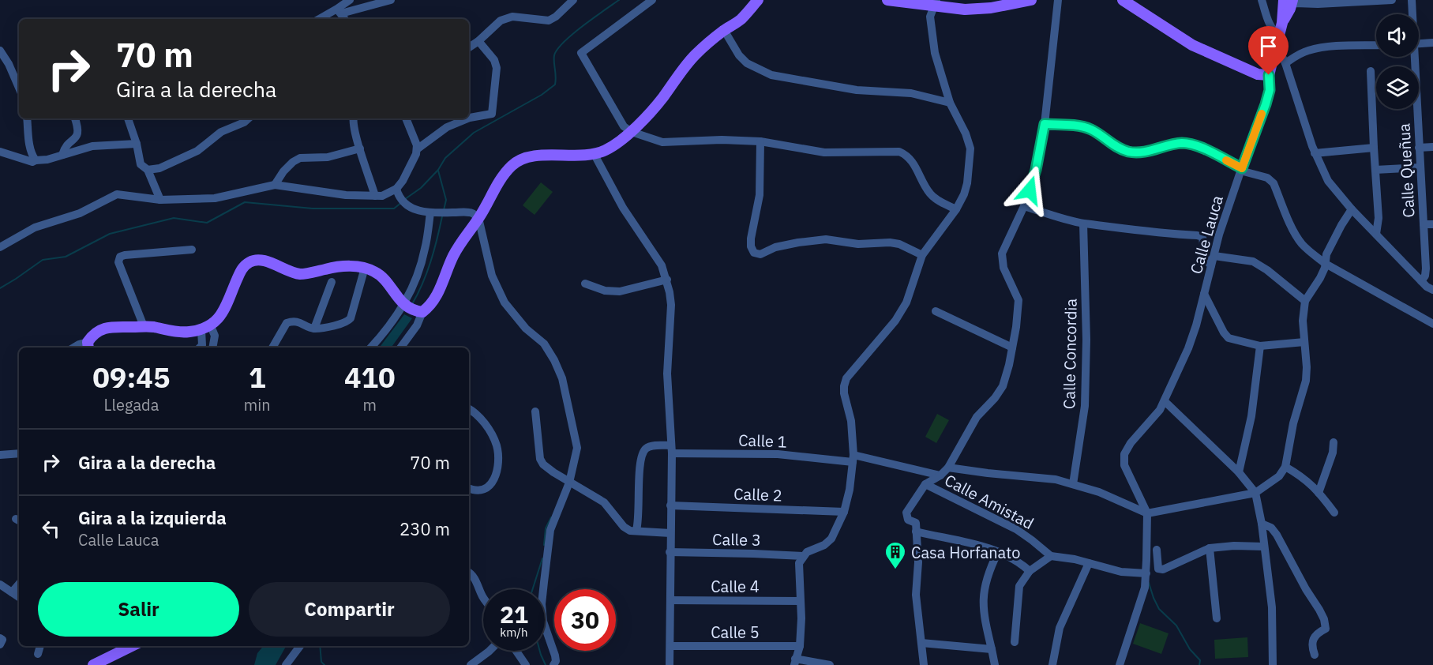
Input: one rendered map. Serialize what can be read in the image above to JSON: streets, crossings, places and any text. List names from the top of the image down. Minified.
{"streets":{"street":["Calle Queñua","Calle Lauca","Calle Concordia","Calle 1","Calle 2","Calle Amistad","Calle 3","Calle 4","Calle 5"]},"crossings":[["Calle Lauca","Calle Amistad"]],"places":{"building":["Casa Horfanato"]},"page":{"turn":["70 m","Gira a la derecha"],"eta":["09:45","Llegada","1","min","410","m"],"list":[{"name":"Gira a la derecha","value":"70 m"},{"name":"Gira a la izquierda","note":"Calle Lauca","value":"230 m"}],"buttons":["Salir","Compartir"],"speed":"21 km/h","limit":"30"}}
